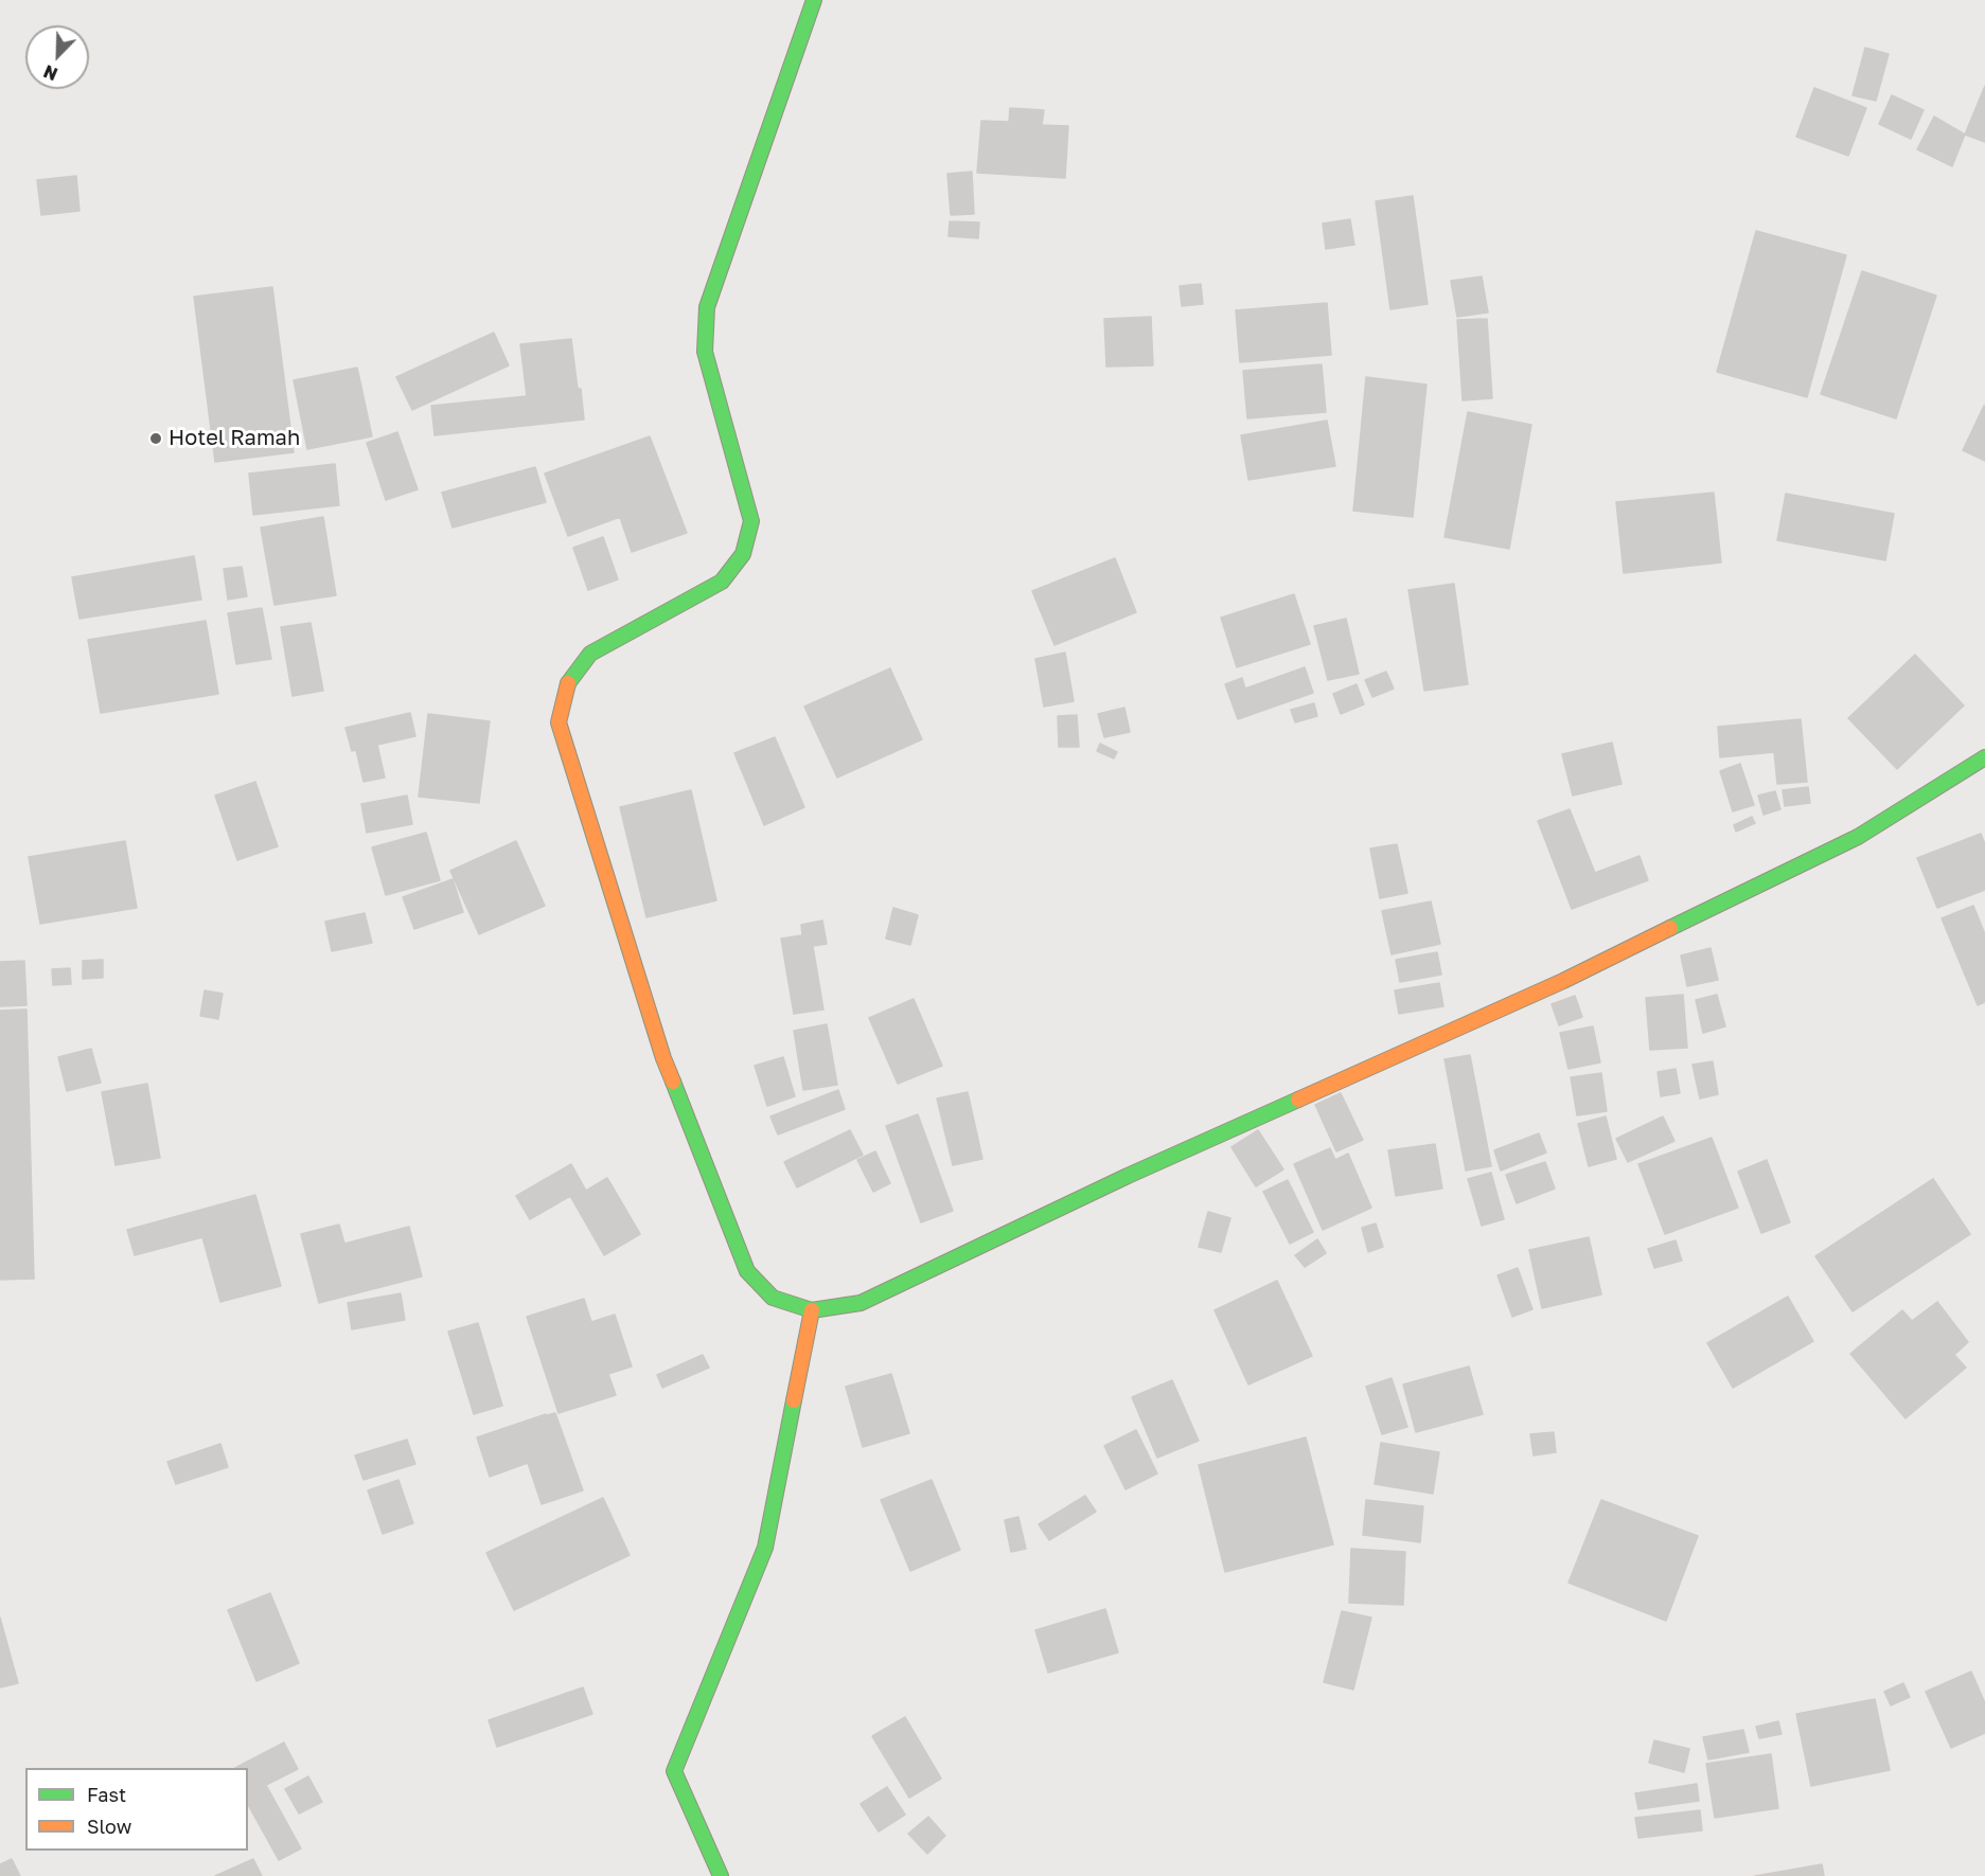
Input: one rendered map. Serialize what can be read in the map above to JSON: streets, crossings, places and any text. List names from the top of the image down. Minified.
{"places":["Hotel Ramah"],"legend":["Fast","Slow"],"north":"bottom left"}
